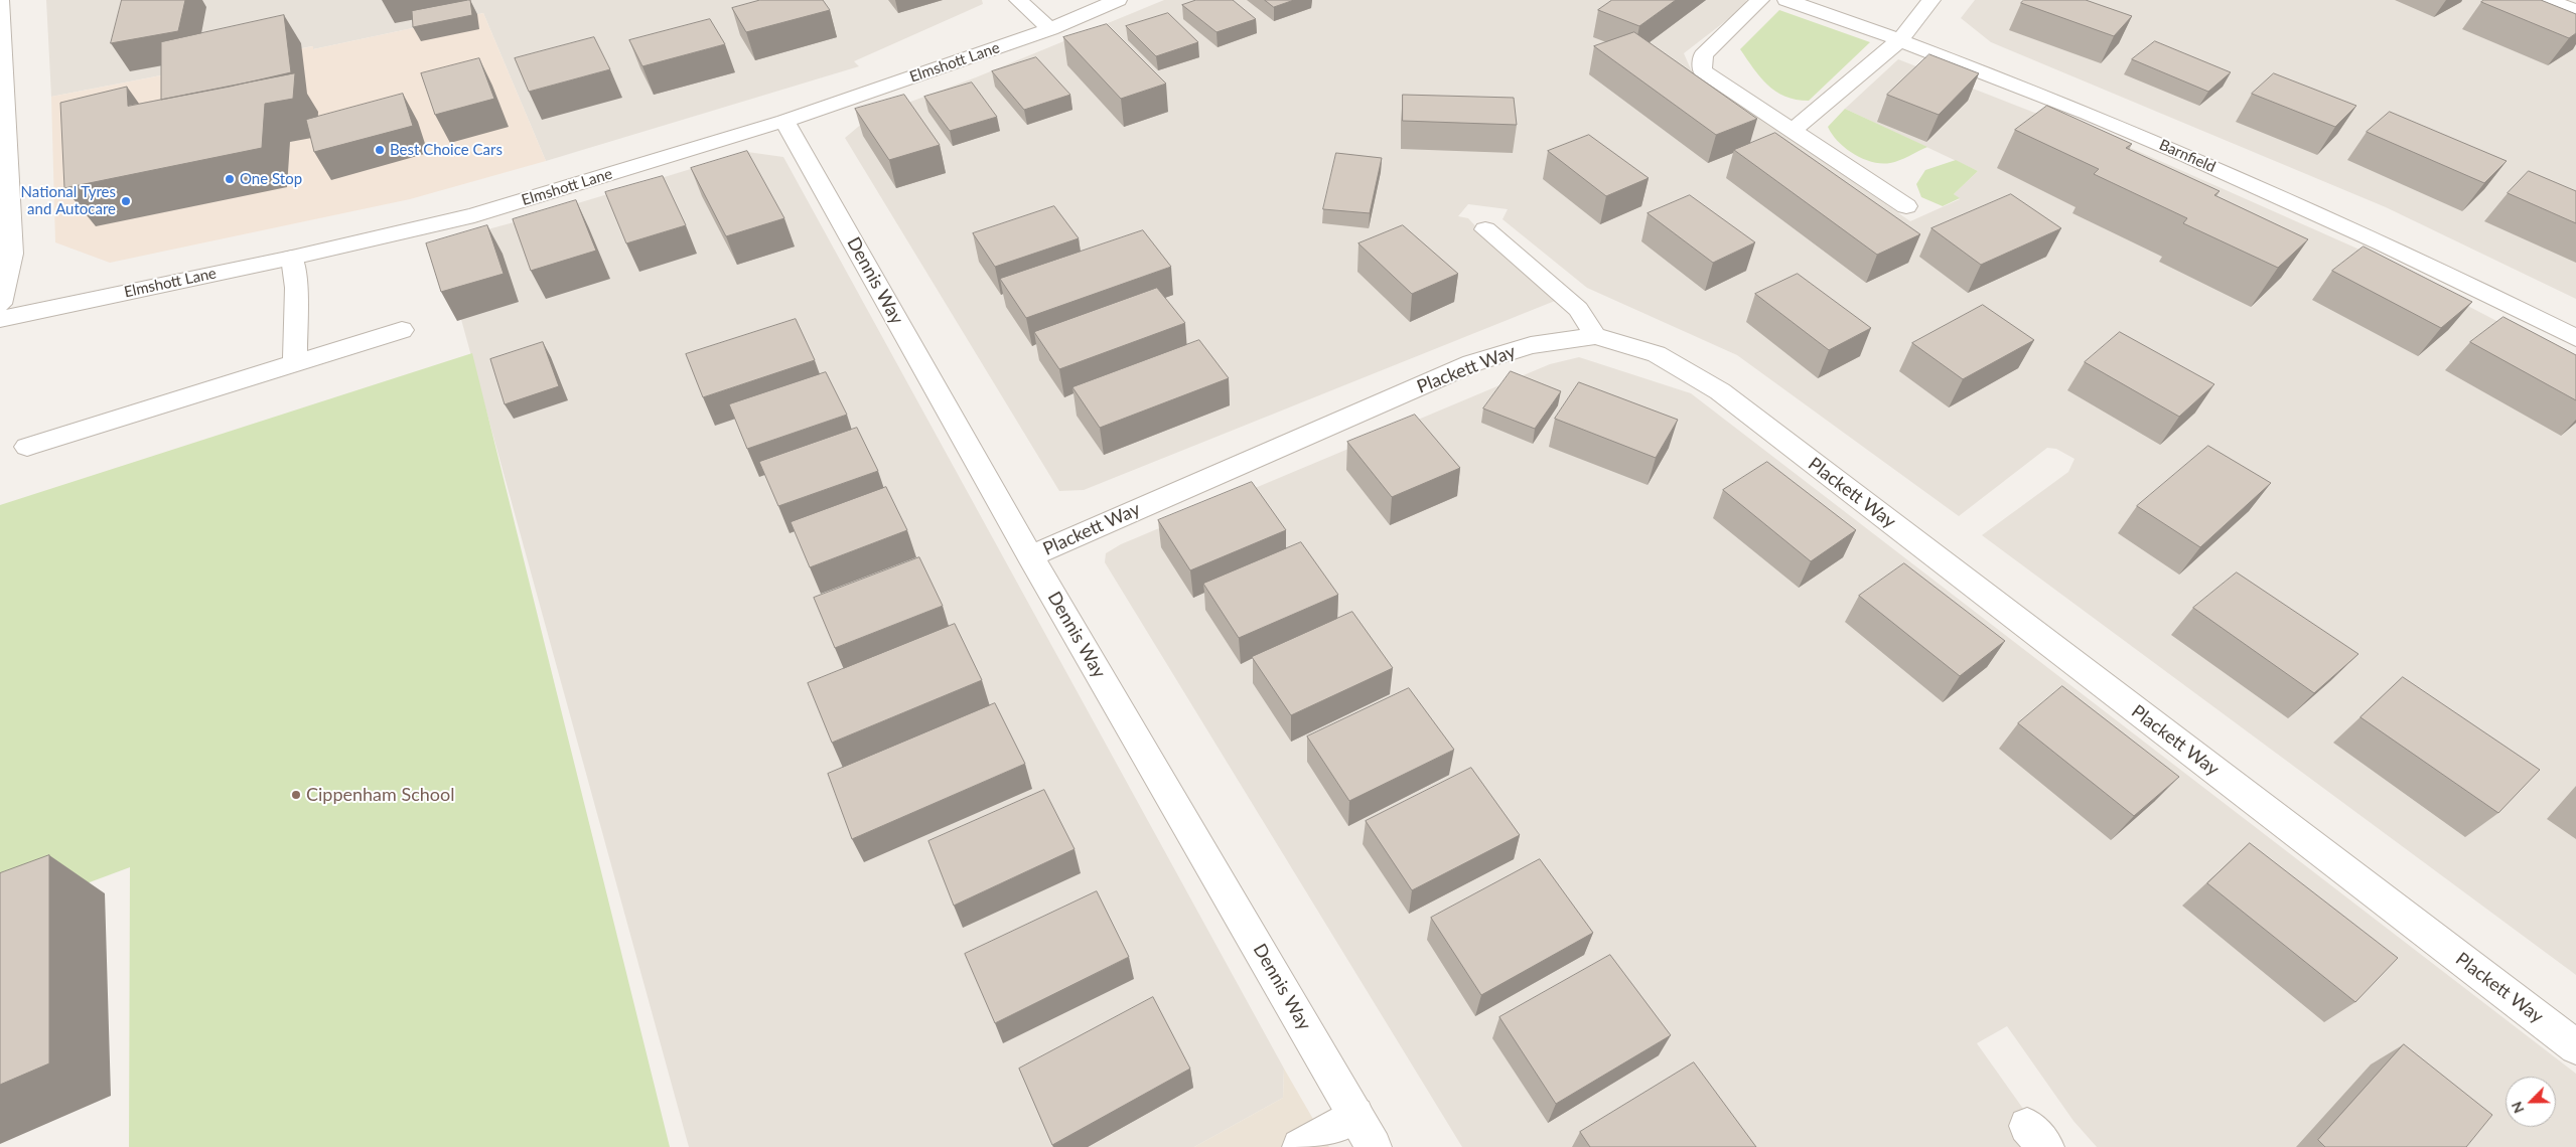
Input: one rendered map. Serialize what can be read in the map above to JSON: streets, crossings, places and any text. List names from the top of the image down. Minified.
{"streets":{"street":["Elmshott Lane","Barnfield","Dennis Way","Plackett Way"]},"crossings":[["Elmshott Lane","Dennis Way"],["Dennis Way","Plackett Way"]],"places":["Best Choice Cars","One Stop","National Tyres and Autocare","Cippenham School"],"north":"bottom left"}
